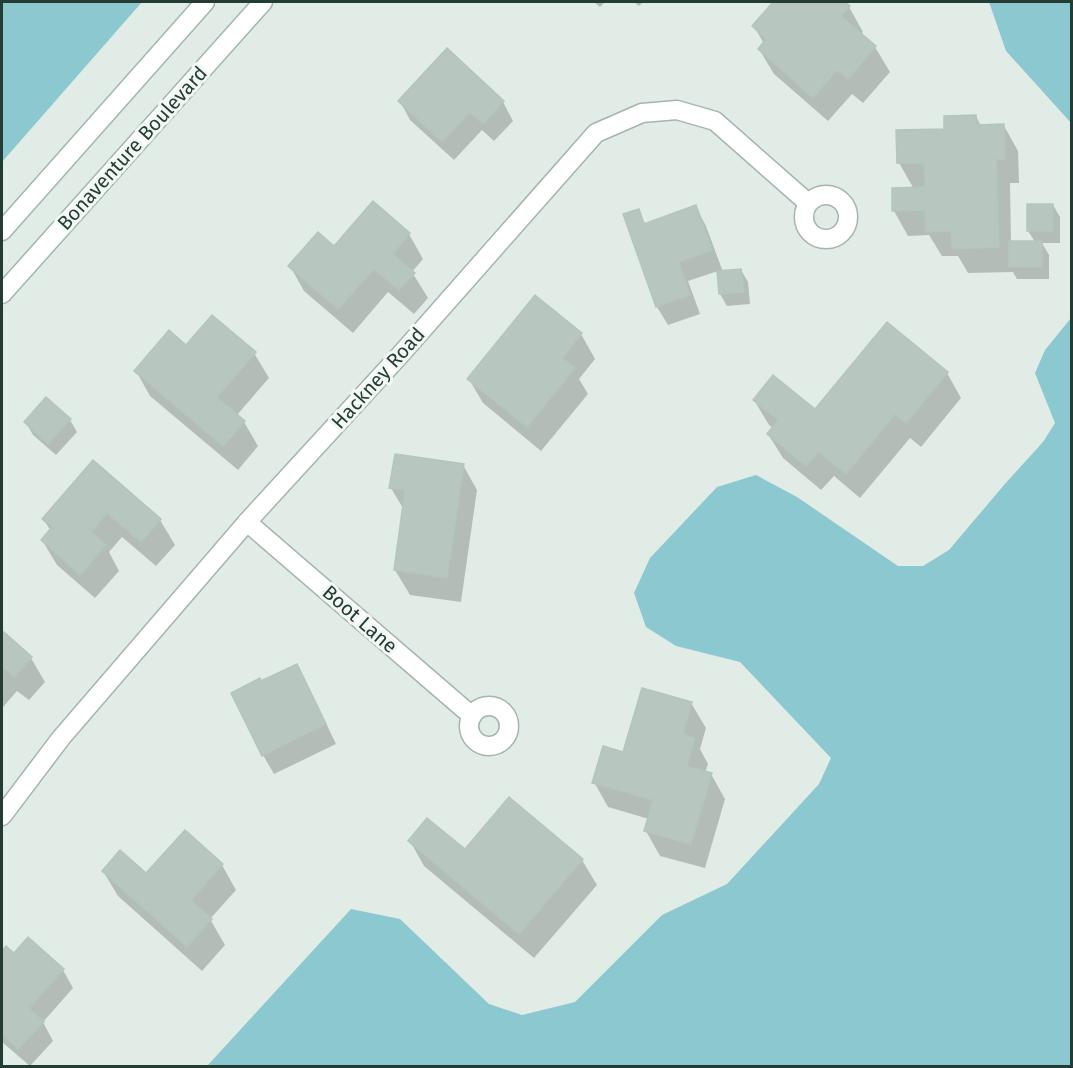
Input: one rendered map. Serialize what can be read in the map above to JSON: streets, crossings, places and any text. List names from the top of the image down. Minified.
{"streets":{"street":["Bonaventure Boulevard","Hackney Road","Boot Lane"]},"crossings":[["Hackney Road","Boot Lane"]]}
